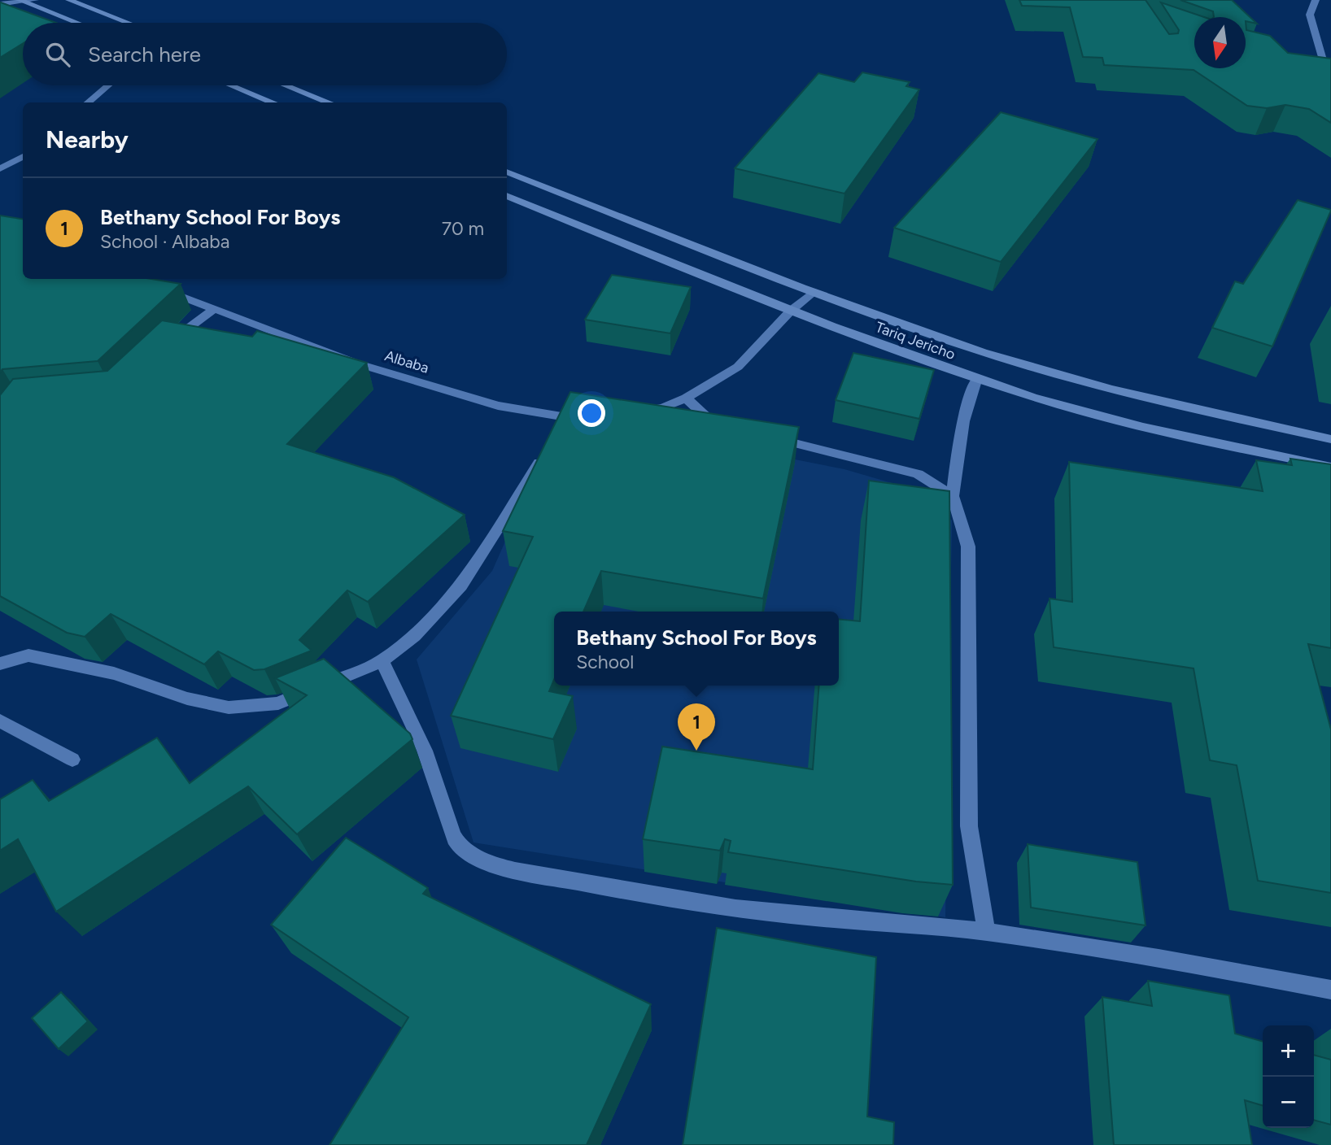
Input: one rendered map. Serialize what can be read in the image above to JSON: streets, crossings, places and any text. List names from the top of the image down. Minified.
{"streets":{"main road":["Tariq Jericho"],"street":["Albaba"]},"north":"bottom","page":{"search":"Search here","heading":"Nearby","list":[{"mark":"1","name":"Bethany School For Boys","note":"School · Albaba","value":"70 m"}],"popup":["Bethany School For Boys","School"],"pins":"1","map_buttons":["+","−"]}}
